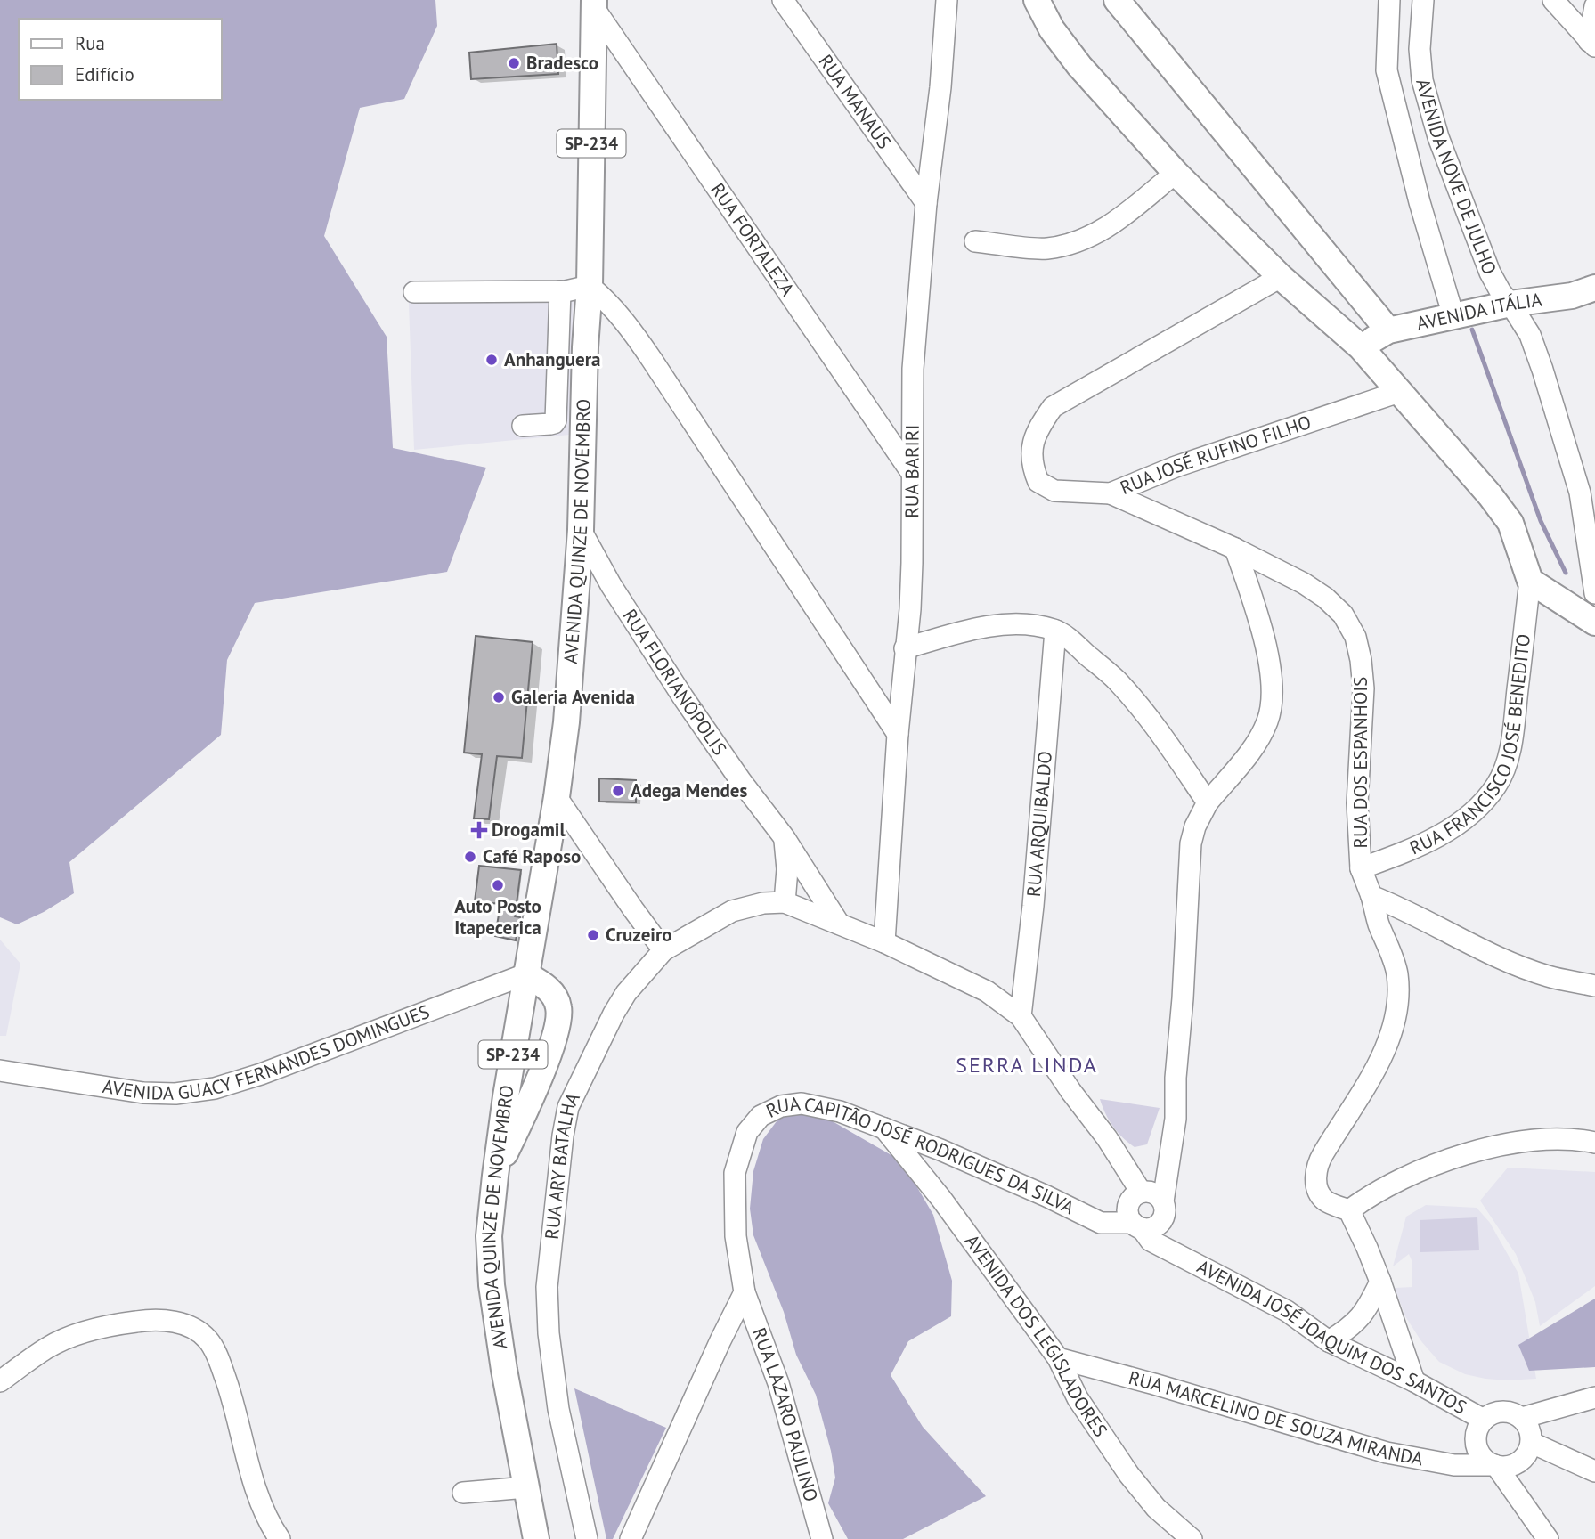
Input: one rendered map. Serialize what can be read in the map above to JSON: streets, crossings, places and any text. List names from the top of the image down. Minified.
{"streets":{"main road":["SP-234","AVENIDA ITÁLIA","AVENIDA QUINZE DE NOVEMBRO"],"street":["RUA MANAUS","AVENIDA NOVE DE JULHO","RUA FORTALEZA","RUA JOSÉ RUFINO FILHO","RUA BARIRI","RUA FLORIANÓPOLIS","RUA FRANCISCO JOSÉ BENEDITO","RUA DOS ESPANHOIS","RUA ARQUIBALDO","AVENIDA GUACY FERNANDES DOMINGUES","RUA CAPITÃO JOSÉ RODRIGUES DA SILVA","RUA ARY BATALHA","AVENIDA DOS LEGISLADORES","AVENIDA JOSÉ JOAQUIM DOS SANTOS","RUA LAZARO PAULINO","RUA MARCELINO DE SOUZA MIRANDA"]},"crossings":[["RUA MANAUS","RUA BARIRI"],["AVENIDA NOVE DE JULHO","AVENIDA ITÁLIA"],["RUA FORTALEZA","RUA BARIRI"],["RUA FORTALEZA","AVENIDA QUINZE DE NOVEMBRO"],["RUA JOSÉ RUFINO FILHO","RUA DOS ESPANHOIS"],["RUA BARIRI","AVENIDA JOSÉ JOAQUIM DOS SANTOS"],["AVENIDA QUINZE DE NOVEMBRO","RUA FLORIANÓPOLIS"],["AVENIDA QUINZE DE NOVEMBRO","AVENIDA GUACY FERNANDES DOMINGUES"],["RUA FLORIANÓPOLIS","AVENIDA JOSÉ JOAQUIM DOS SANTOS"],["RUA FRANCISCO JOSÉ BENEDITO","RUA DOS ESPANHOIS"],["RUA ARQUIBALDO","AVENIDA JOSÉ JOAQUIM DOS SANTOS"],["RUA CAPITÃO JOSÉ RODRIGUES DA SILVA","AVENIDA DOS LEGISLADORES"],["RUA CAPITÃO JOSÉ RODRIGUES DA SILVA","AVENIDA JOSÉ JOAQUIM DOS SANTOS"],["RUA CAPITÃO JOSÉ RODRIGUES DA SILVA","RUA LAZARO PAULINO"],["RUA ARY BATALHA","AVENIDA JOSÉ JOAQUIM DOS SANTOS"],["AVENIDA DOS LEGISLADORES","RUA MARCELINO DE SOUZA MIRANDA"],["AVENIDA JOSÉ JOAQUIM DOS SANTOS","RUA MARCELINO DE SOUZA MIRANDA"]],"districts":["SERRA LINDA"],"places":{"other":["Bradesco","Anhanguera","Galeria Avenida","Adega Mendes","Café Raposo","Auto Posto Itapecerica","Cruzeiro"],"health":["Drogamil"]},"legend":["Rua","Edifício"]}
